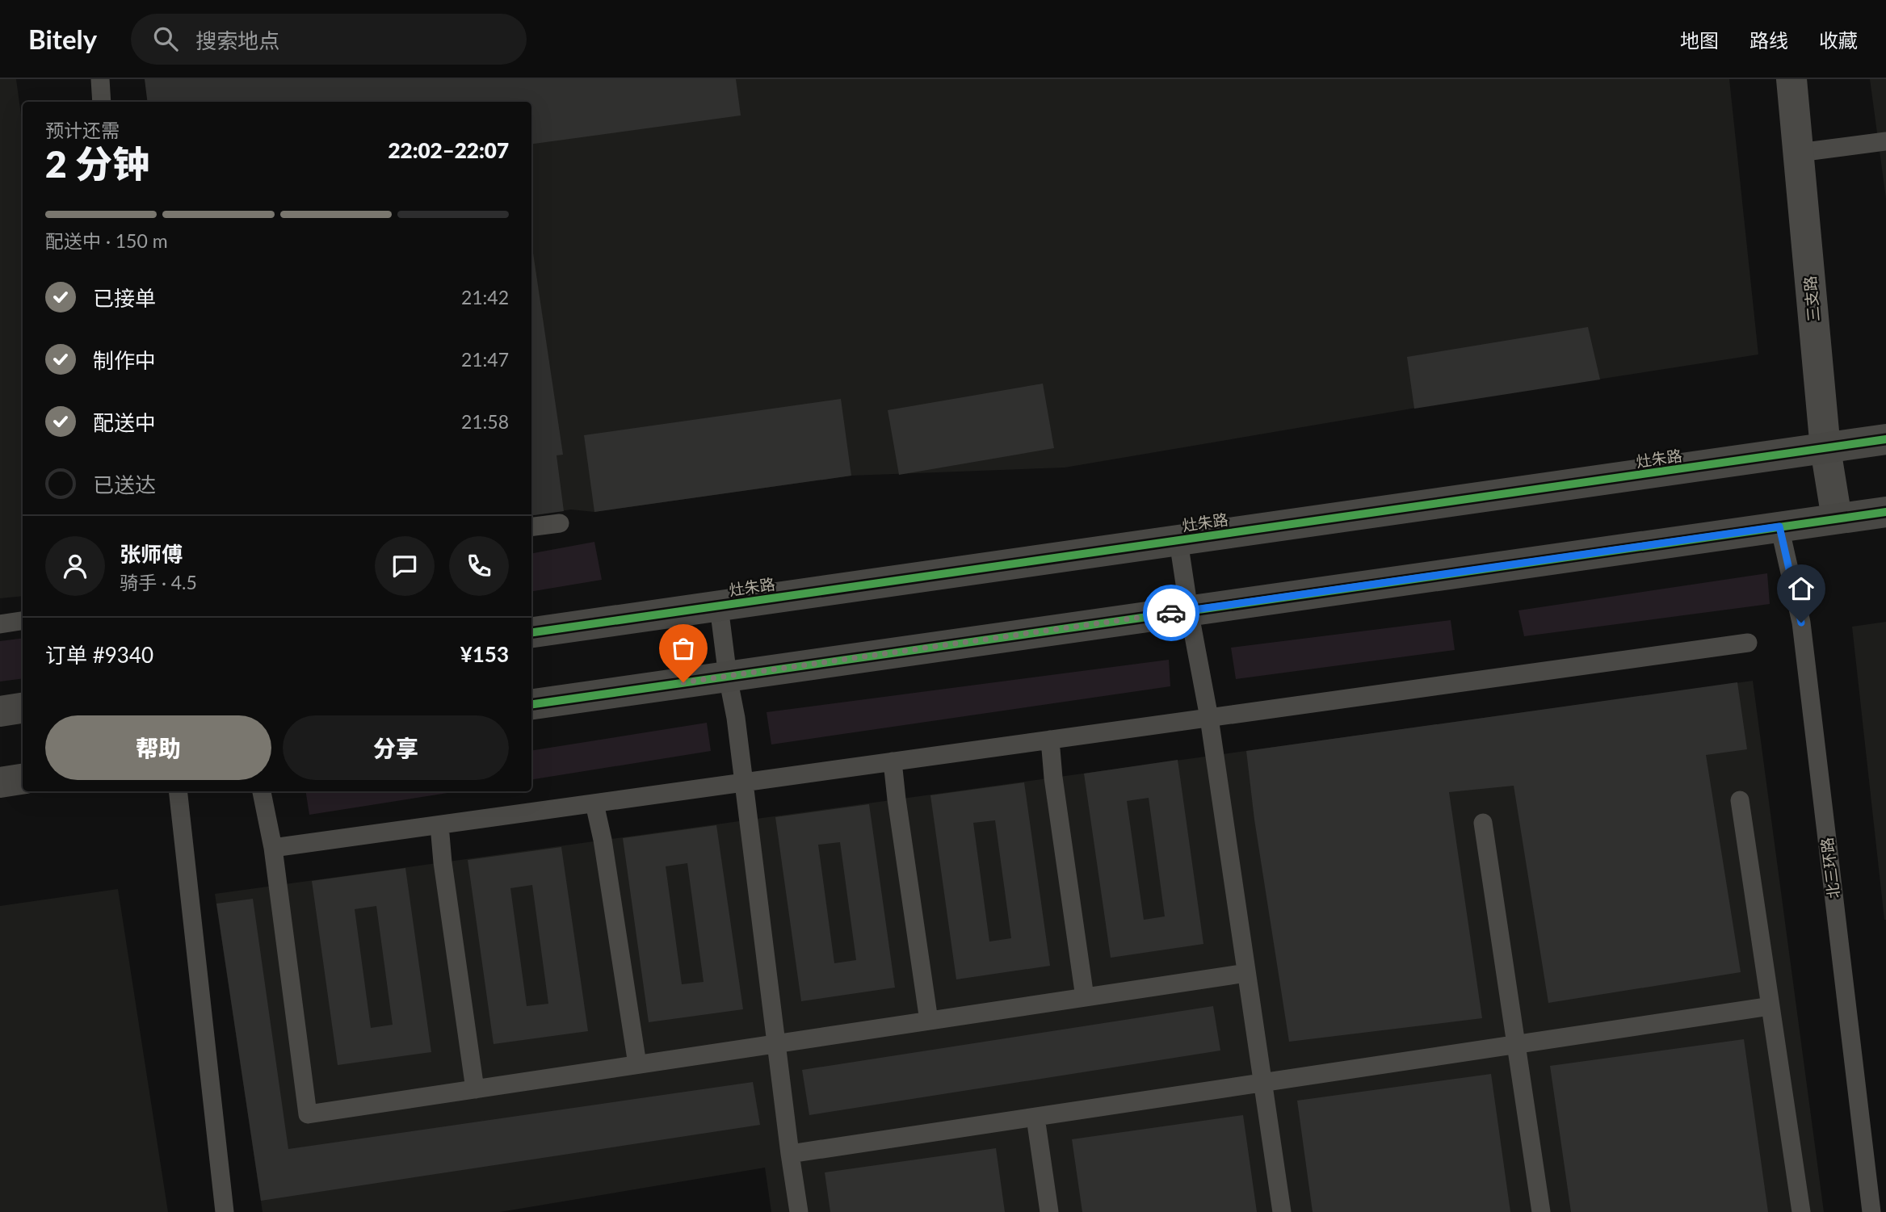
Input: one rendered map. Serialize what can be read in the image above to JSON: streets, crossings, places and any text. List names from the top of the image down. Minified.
{"streets":{"main road":["灶朱路"],"street":["三支路"],"lane":["北三环路"]},"crossings":[["三支路","灶朱路"]],"page":{"header":"Bitely","search":"搜索地点","nav":["地图","路线","收藏"],"heading":["2 分钟","预计还需","22:02–22:07"],"panel":["张师傅","骑手 · 4.5","订单 #9340","¥153"],"bar":"配送中 · 150 m","list":[["已接单","21:42"],["制作中","21:47"],["配送中","21:58"],"已送达"],"buttons":["帮助","分享"]}}
